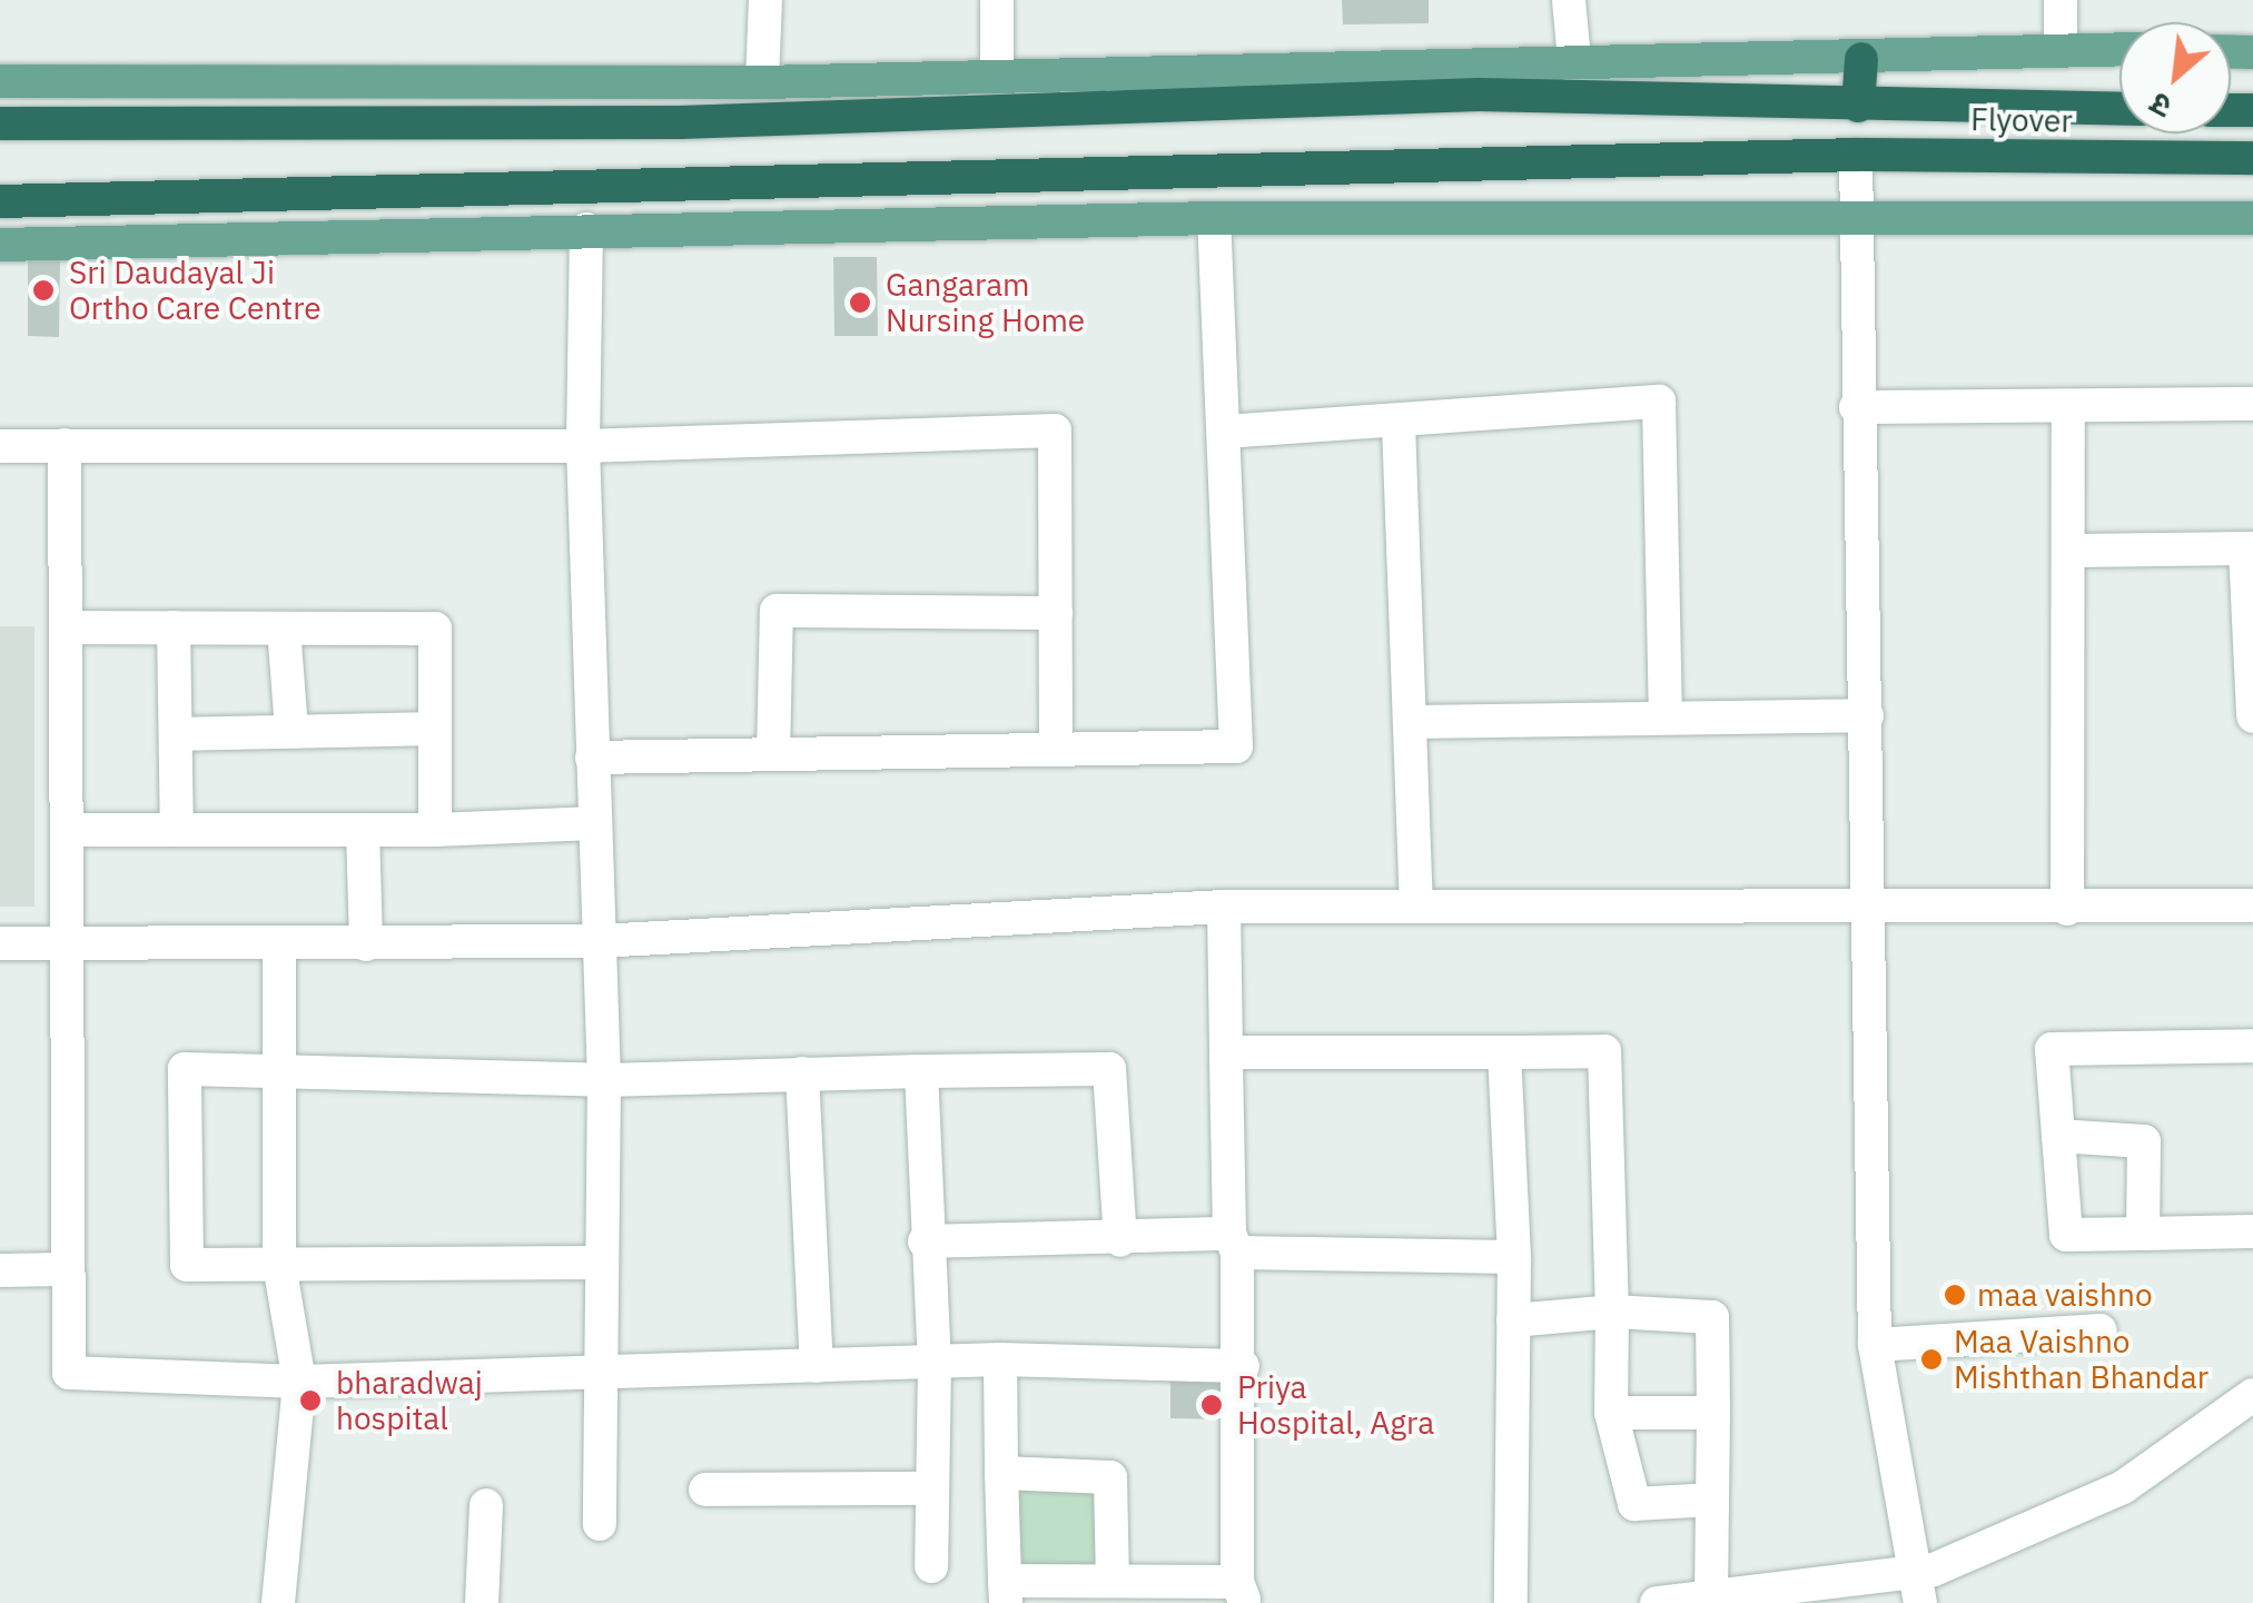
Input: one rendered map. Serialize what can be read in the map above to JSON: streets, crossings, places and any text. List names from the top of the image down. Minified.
{"streets":{"highway":["Flyover"]},"places":["Sri Daudayal Ji Ortho Care Centre","Gangaram Nursing Home","maa vaishno","Maa Vaishno Mishthan Bhandar","bharadwaj hospital","Priya Hospital, Agra"],"north":"bottom left"}
